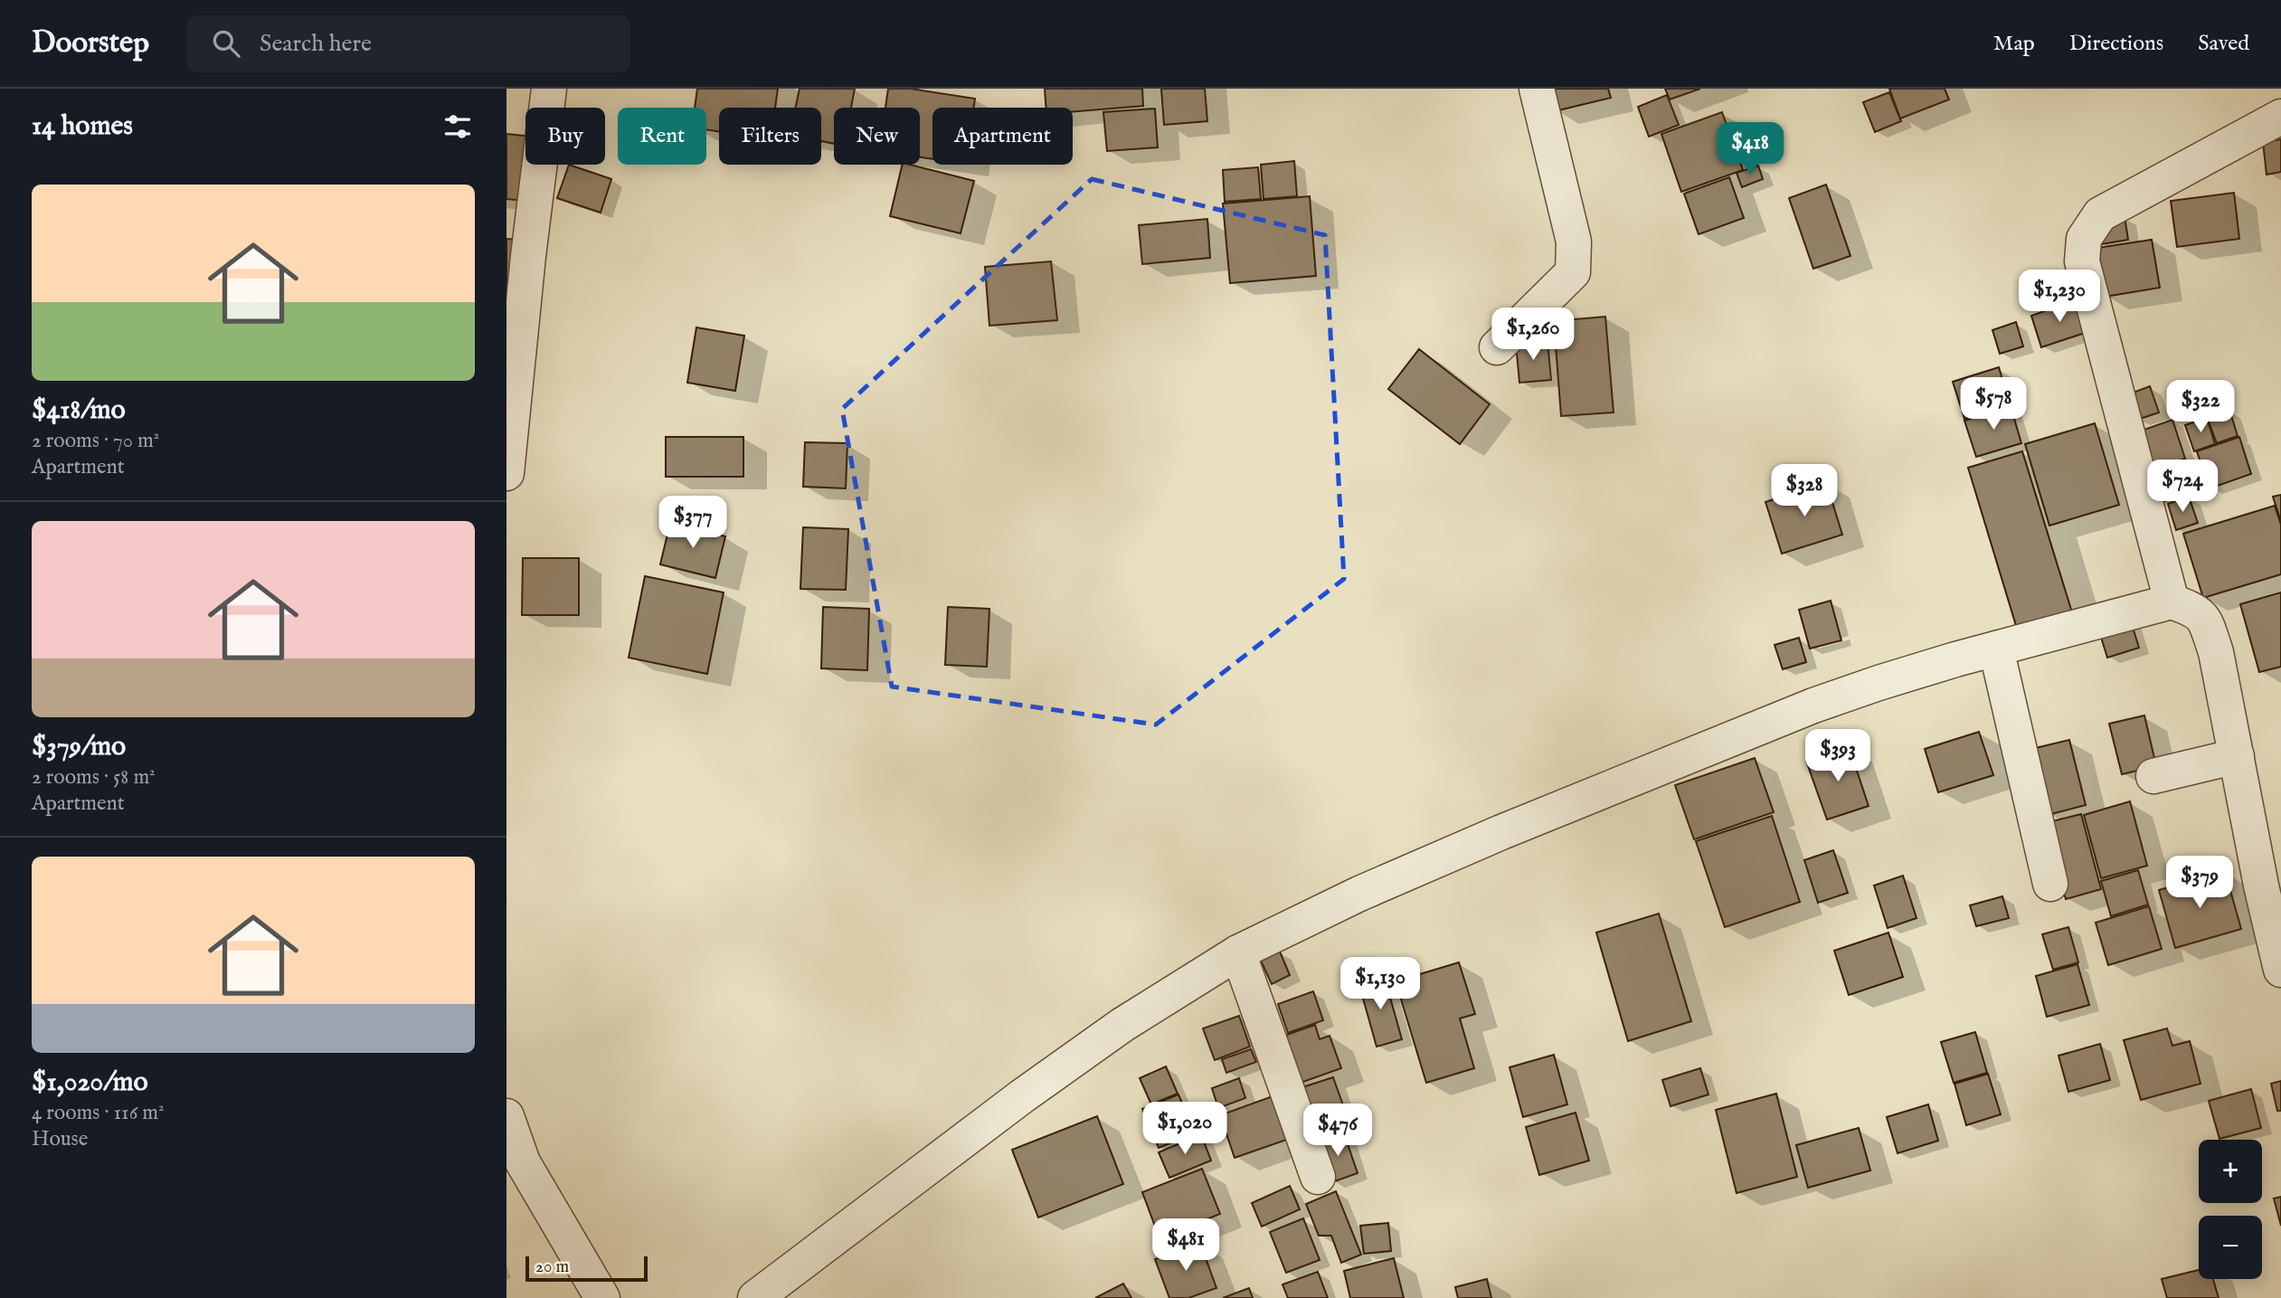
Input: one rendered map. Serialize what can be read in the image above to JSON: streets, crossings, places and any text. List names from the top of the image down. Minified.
{"scale_bar":"20 m","page":{"header":"Doorstep","search":"Search here","nav":["Map","Directions","Saved"],"heading":"14 homes","chip":["Buy","Rent","Filters","New","Apartment"],"price":["$418","$1,230","$1,260","$578","$322","$724","$328","$377","$393","$379","$1,130","$1,020","$476","$481"],"list":[{"name":"$418/mo","note":"2 rooms · 70 m² · Apartment"},{"name":"$379/mo","note":"2 rooms · 58 m² · Apartment"},{"name":"$1,020/mo","note":"4 rooms · 116 m² · House"}],"map_buttons":["+","−"],"scale":"20 m"}}
